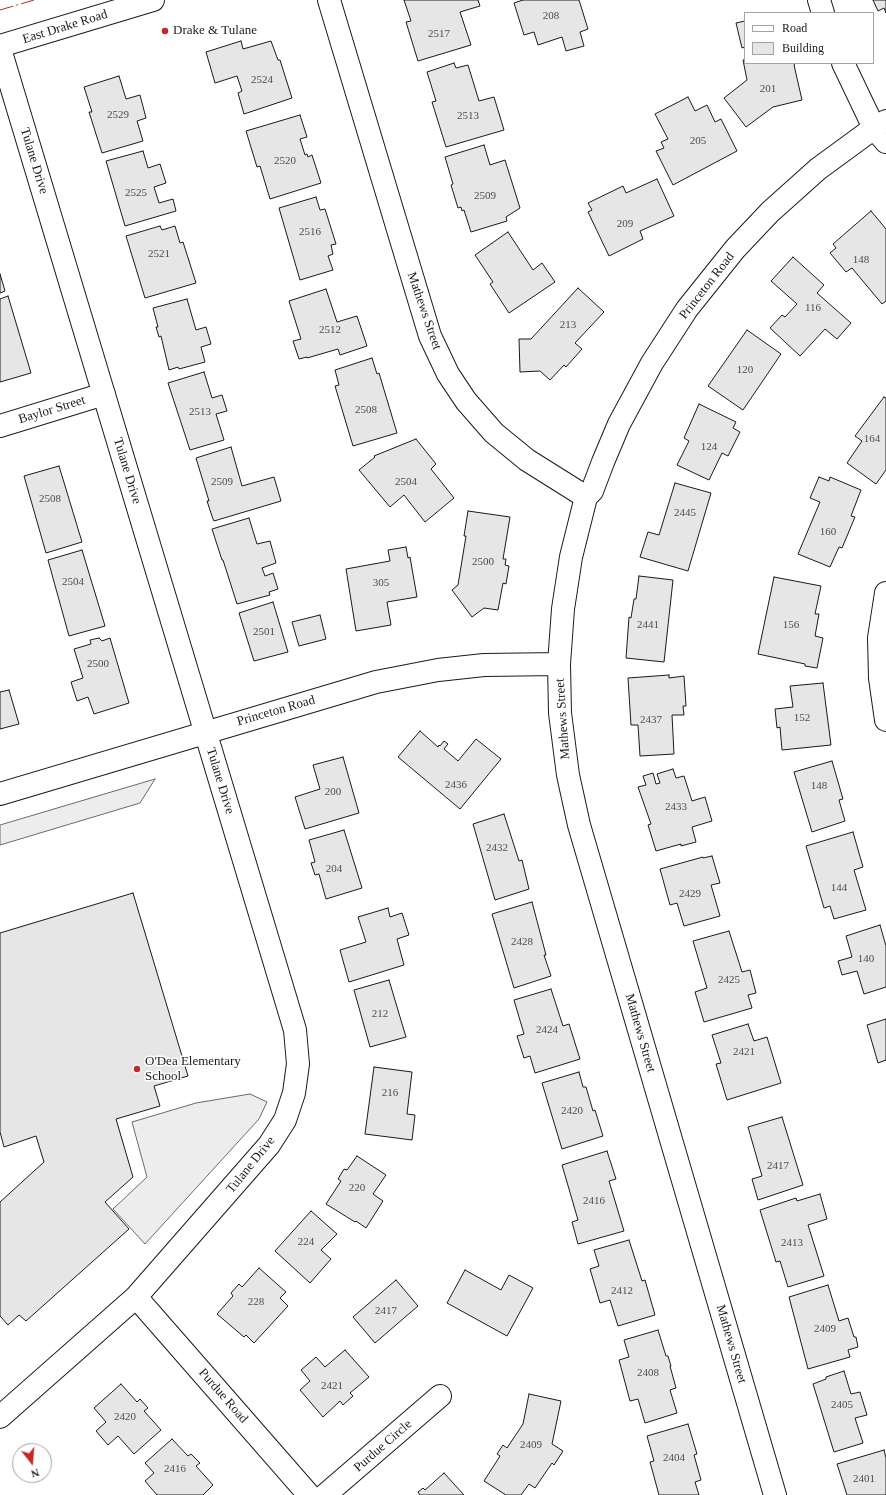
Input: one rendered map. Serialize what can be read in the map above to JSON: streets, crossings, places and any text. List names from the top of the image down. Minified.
{"streets":{"street":["East Drake Road","Tulane Drive","Princeton Road","Mathews Street","Baylor Street","Purdue Road","Purdue Circle"]},"crossings":[["East Drake Road","Tulane Drive"],["Tulane Drive","Princeton Road"],["Tulane Drive","Baylor Street"],["Tulane Drive","Purdue Road"],["Princeton Road","Mathews Street"]],"places":["Drake & Tulane","O'Dea Elementary School"],"house_numbers":["208","2517","2524","201","2529","2513","205","2520","2525","2509","209","2516","2521","148","116","213","2512","120","2508","2513","164","124","2509","2504","2508","2445","160","2500","2504","305","2441","156","2501","2500","152","2437","2436","148","200","2433","2432","204","144","2429","2428","140","2425","212","2424","2421","216","2420","2417","220","2416","224","2413","2412","228","2417","2409","2408","2421","2405","2420","2409","2404","2416","2401"],"legend":["Road","Building"],"north":"bottom"}
